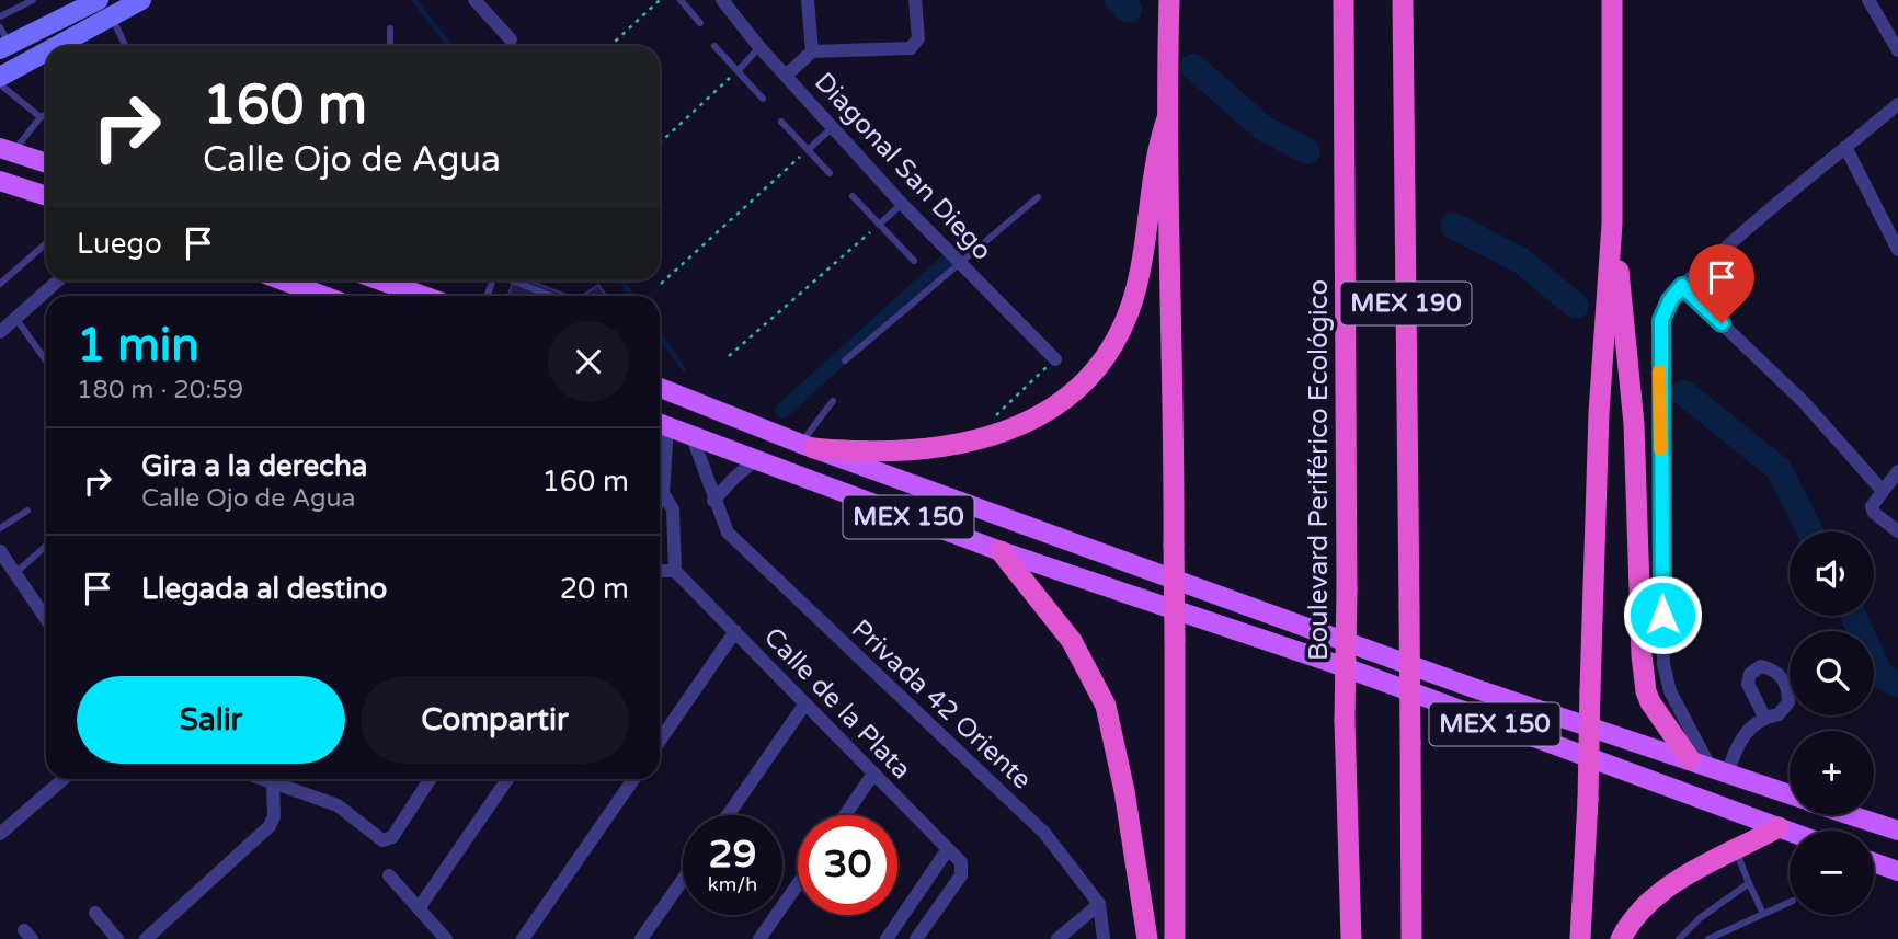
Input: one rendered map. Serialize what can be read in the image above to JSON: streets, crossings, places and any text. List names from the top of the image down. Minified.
{"streets":{"highway":["MEX 190","Boulevard Periférico Ecológico"],"main road":["MEX 150"],"street":["Diagonal San Diego","Calle de la Plata","Privada 42 Oriente"]},"crossings":[["MEX 150","Privada 42 Oriente"]],"page":{"turn":["160 m","Calle Ojo de Agua"],"then":"Luego","heading":["1 min","180 m · 20:59"],"list":[{"name":"Gira a la derecha","note":"Calle Ojo de Agua","value":"160 m"},{"name":"Llegada al destino","value":"20 m"}],"map_buttons":["+","−"],"buttons":["Salir","Compartir"],"speed":"29 km/h","limit":"30"}}
